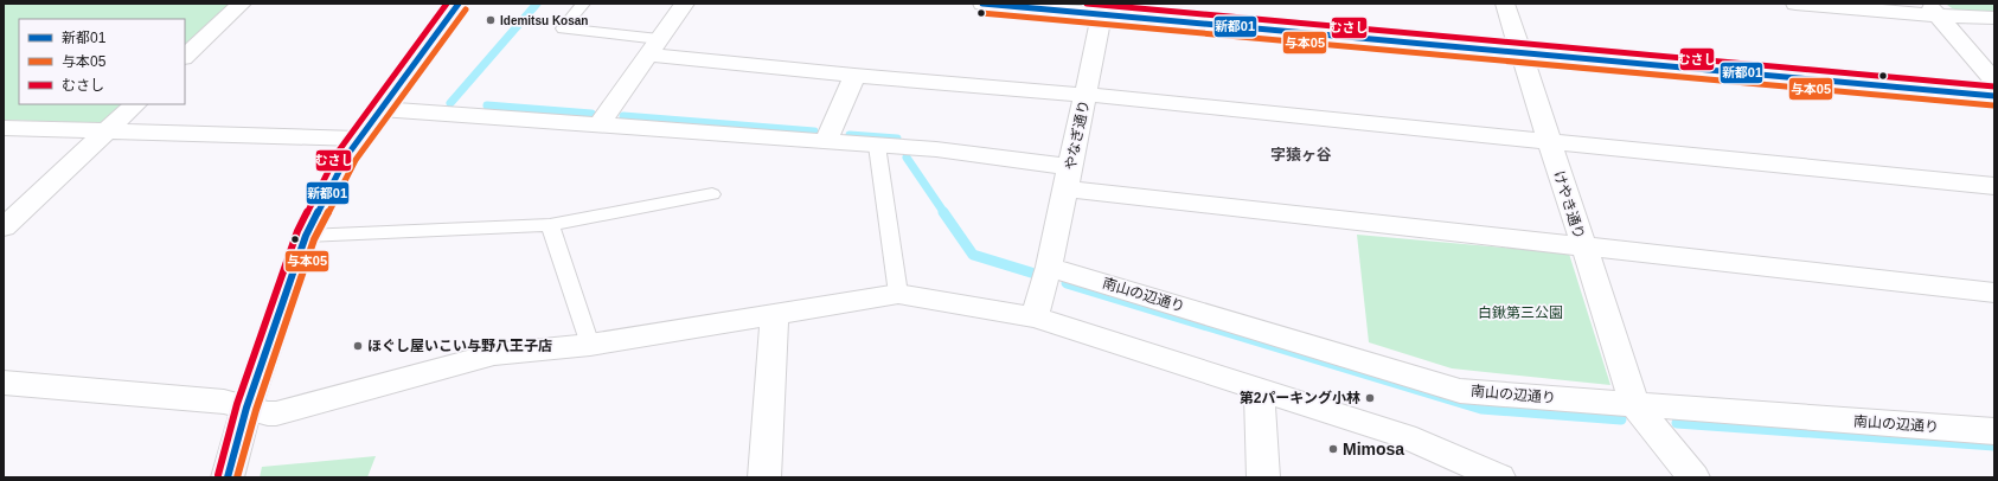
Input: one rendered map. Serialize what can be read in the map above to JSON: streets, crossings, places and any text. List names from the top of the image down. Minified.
{"streets":{"street":["やなぎ通り","けやき通り","南山の辺通り"]},"crossings":[["やなぎ通り","南山の辺通り"],["けやき通り","南山の辺通り"]],"districts":["字猿ヶ谷"],"parks":["白鍬第三公園"],"places":["Idemitsu Kosan","ほぐし屋いこい与野八王子店","第2パーキング小林","Mimosa"],"lines":["transit line 新都01","transit line むさし","transit line 与本05"],"legend":["新都01","与本05","むさし"]}
